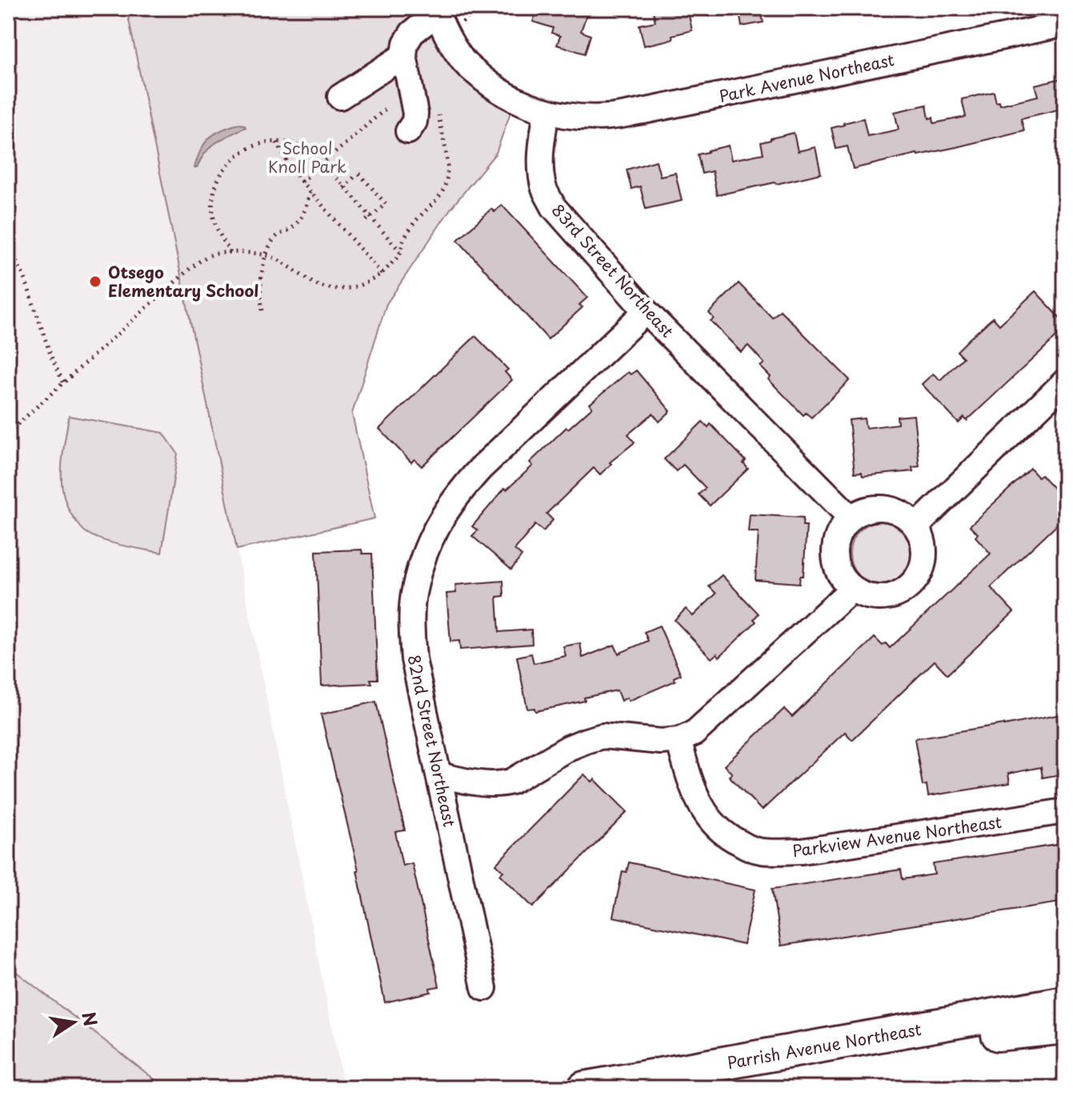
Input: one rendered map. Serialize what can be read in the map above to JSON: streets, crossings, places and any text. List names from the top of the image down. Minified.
{"streets":{"main road":["Parrish Avenue Northeast"],"street":["Park Avenue Northeast","83rd Street Northeast","82nd Street Northeast","Parkview Avenue Northeast"]},"crossings":[["Park Avenue Northeast","83rd Street Northeast"],["83rd Street Northeast","82nd Street Northeast"]],"parks":["School Knoll Park"],"places":["Otsego Elementary School"],"north":"right"}
